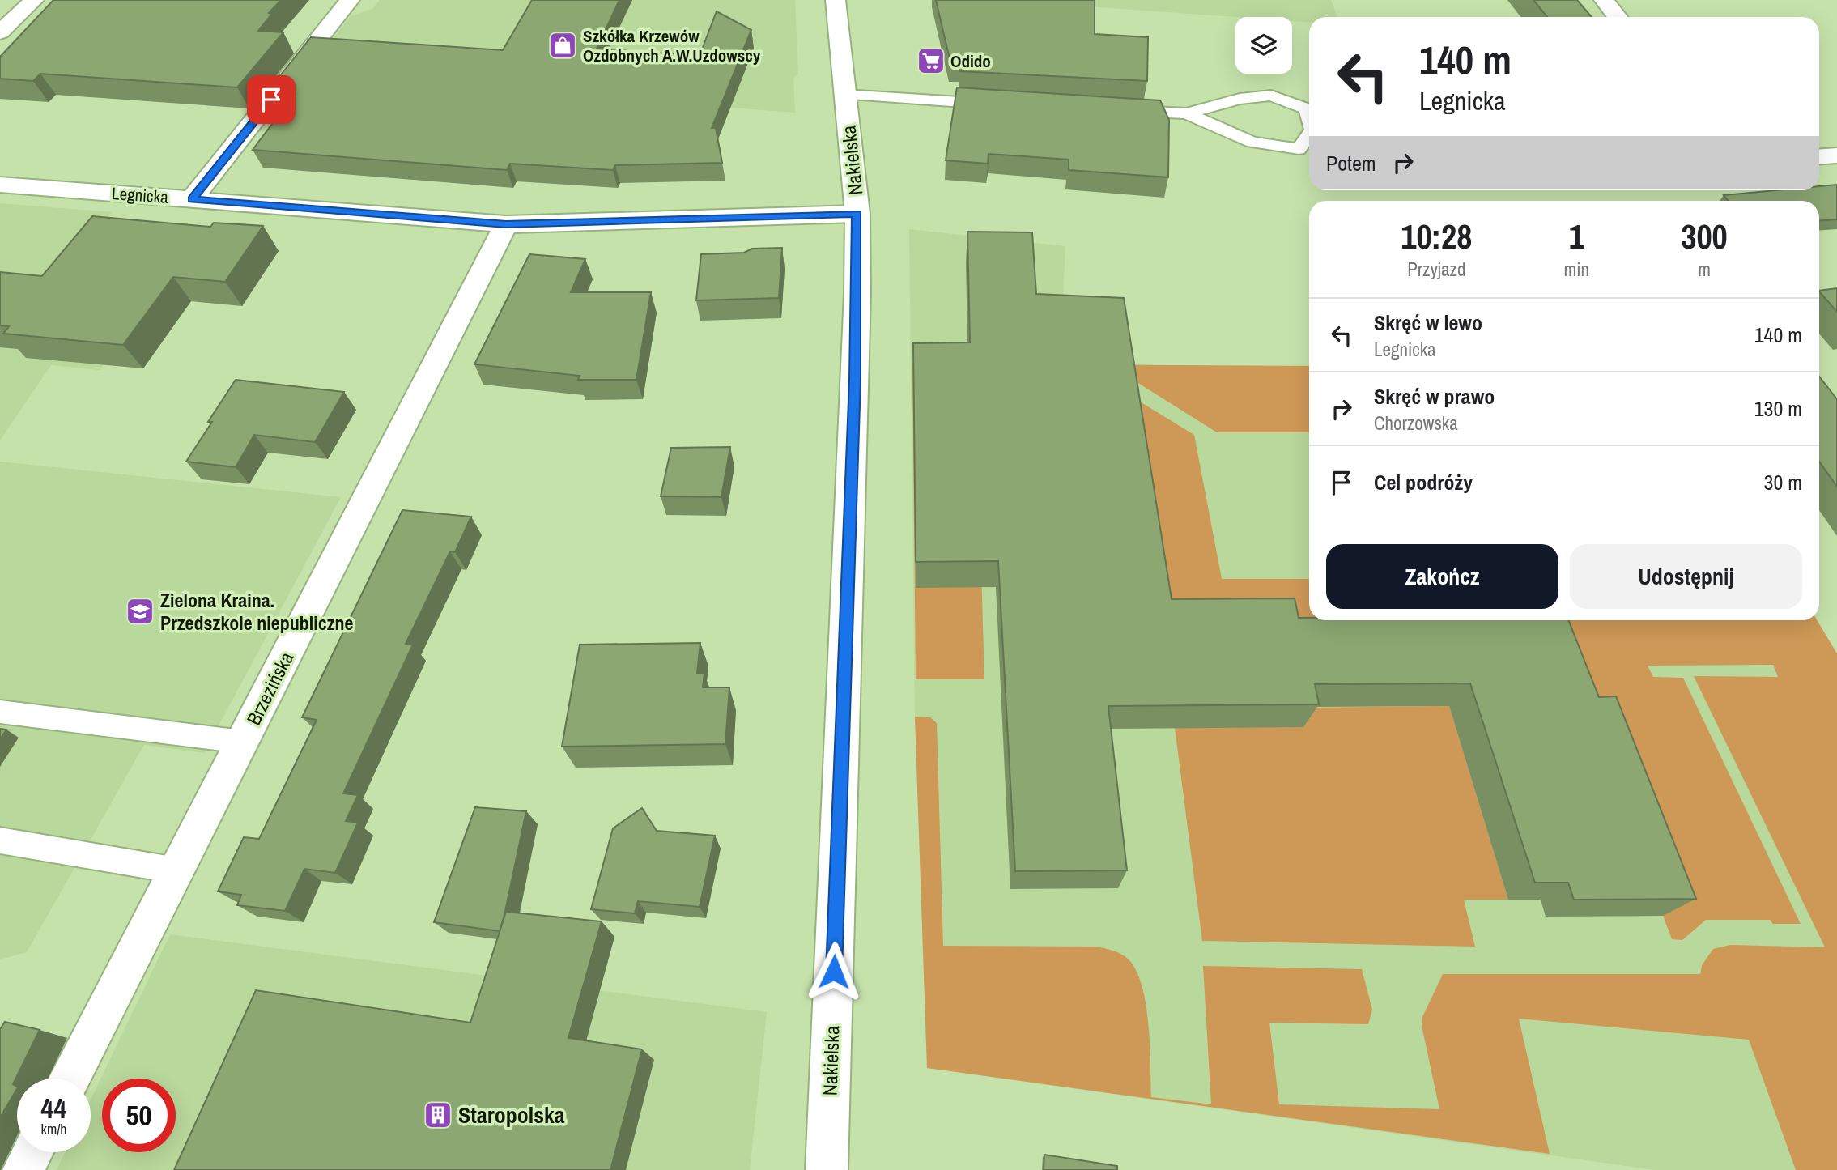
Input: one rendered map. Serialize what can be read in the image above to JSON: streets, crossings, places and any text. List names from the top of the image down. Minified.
{"streets":{"street":["Nakielska","Legnicka","Brzezińska"]},"crossings":[["Nakielska","Legnicka"],["Legnicka","Brzezińska"]],"places":{"shop":["Szkółka Krzewów Ozdobnych A.W.Uzdowscy"],"supermarket":["Odido"],"school or university":["Zielona Kraina. Przedszkole niepubliczne"],"building":["Staropolska"]},"page":{"turn":["140 m","Legnicka"],"then":"Potem","eta":["10:28","Przyjazd","1","min","300","m"],"list":[{"name":"Skręć w lewo","note":"Legnicka","value":"140 m"},{"name":"Skręć w prawo","note":"Chorzowska","value":"130 m"},{"name":"Cel podróży","value":"30 m"}],"buttons":["Zakończ","Udostępnij"],"speed":"44 km/h","limit":"50"}}
